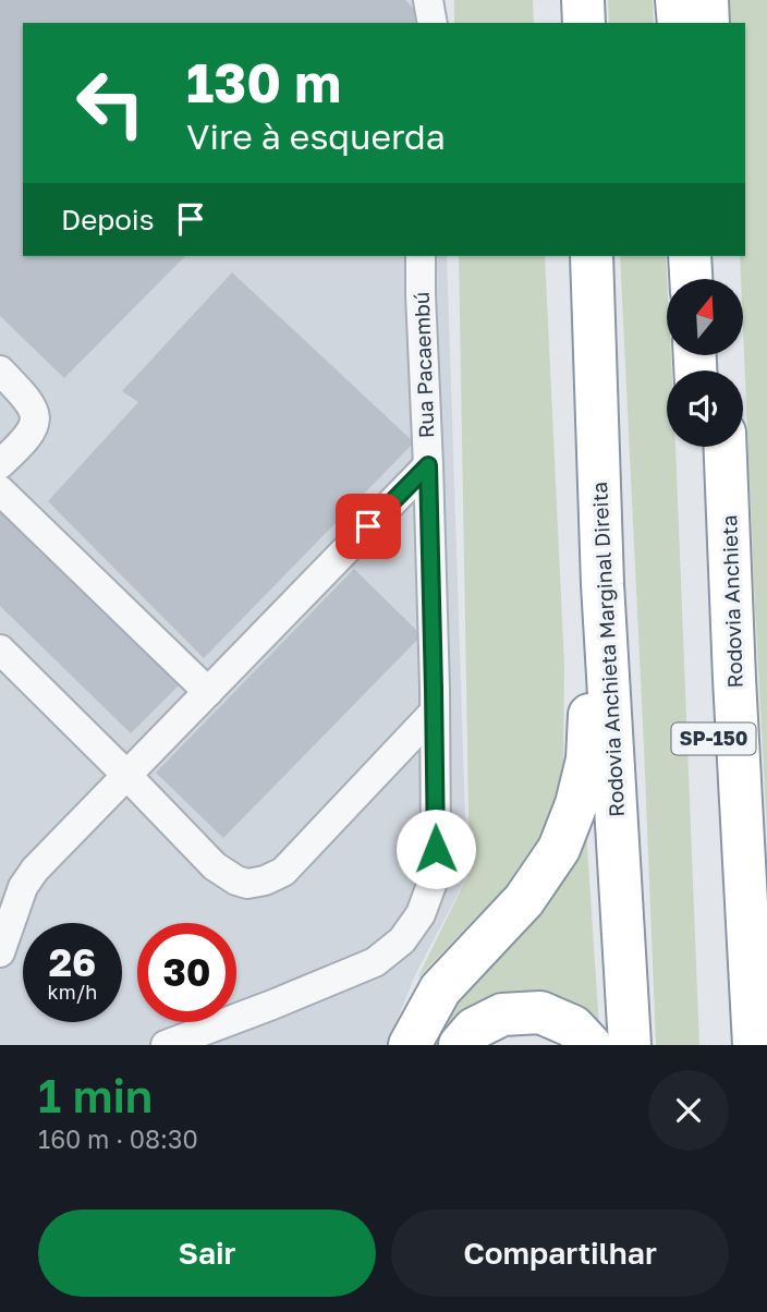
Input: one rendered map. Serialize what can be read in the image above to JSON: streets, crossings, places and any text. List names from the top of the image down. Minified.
{"streets":{"highway":["Rodovia Anchieta","Rodovia Anchieta Marginal Direita","SP-150"],"street":["Rua Pacaembú"]},"north":"top","page":{"turn":["130 m","Vire à esquerda"],"then":"Depois","speed":"26 km/h","limit":"30","heading":["1 min","160 m · 08:30"],"buttons":["Sair","Compartilhar"]}}
